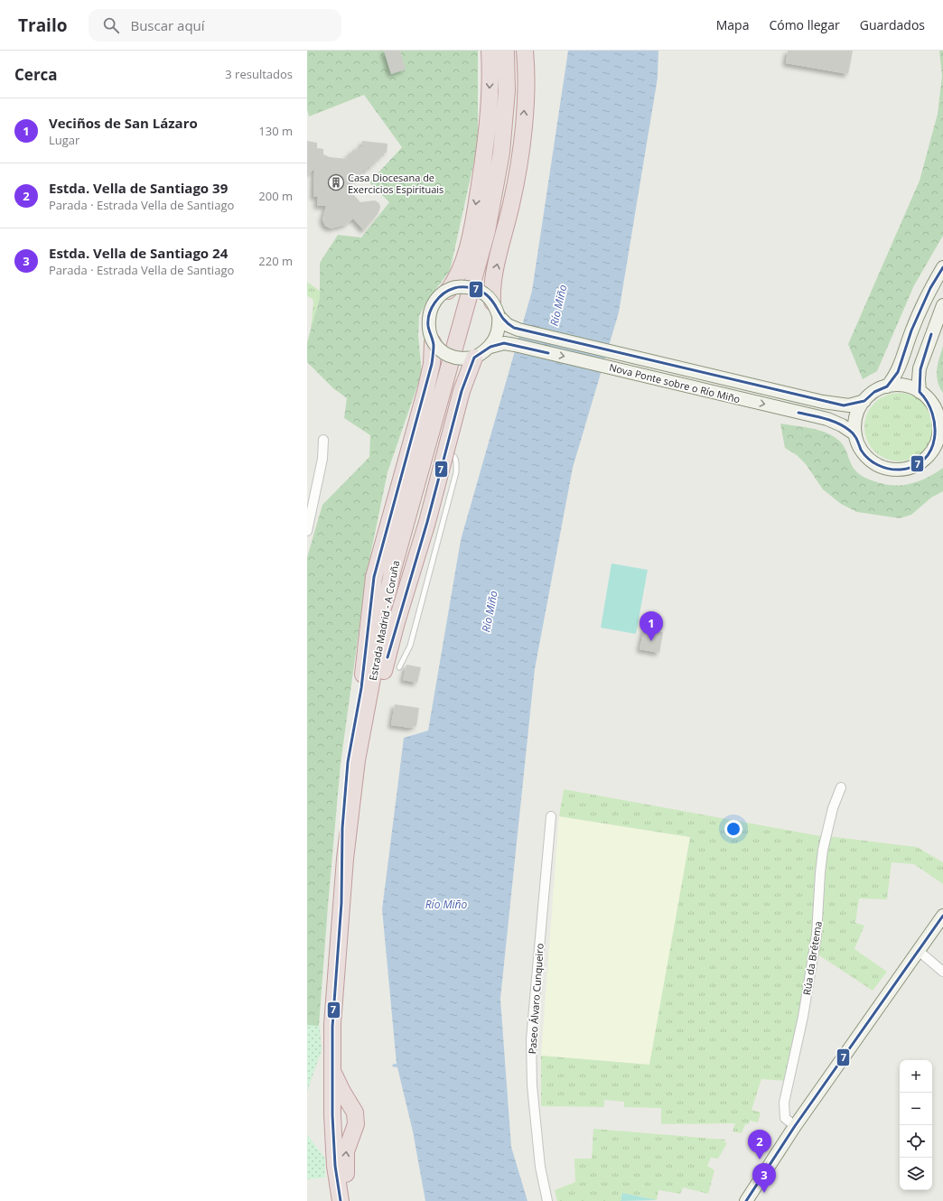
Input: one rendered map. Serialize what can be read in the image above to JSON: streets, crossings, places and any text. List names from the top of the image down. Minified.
{"streets":{"highway":["Estrada Madrid - A Coruña"],"main road":["Nova Ponte sobre o Río Miño"],"street":["Rúa da Brétema","Paseo Álvaro Cunqueiro"]},"water":["Río Miño"],"places":{"building":["Casa Diocesana de Exercicios Espirituais"]},"lines":["transit line 7"],"page":{"header":"Trailo","search":"Buscar aquí","nav":["Mapa","Cómo llegar","Guardados"],"heading":["Cerca","3 resultados"],"list":[{"mark":"1","name":"Veciños de San Lázaro","note":"Lugar","value":"130 m"},{"mark":"2","name":"Estda. Vella de Santiago 39","note":"Parada · Estrada Vella de Santiago","value":"200 m"},{"mark":"3","name":"Estda. Vella de Santiago 24","note":"Parada · Estrada Vella de Santiago","value":"220 m"}],"pins":["1","2","3"],"map_buttons":["+","−"]}}
